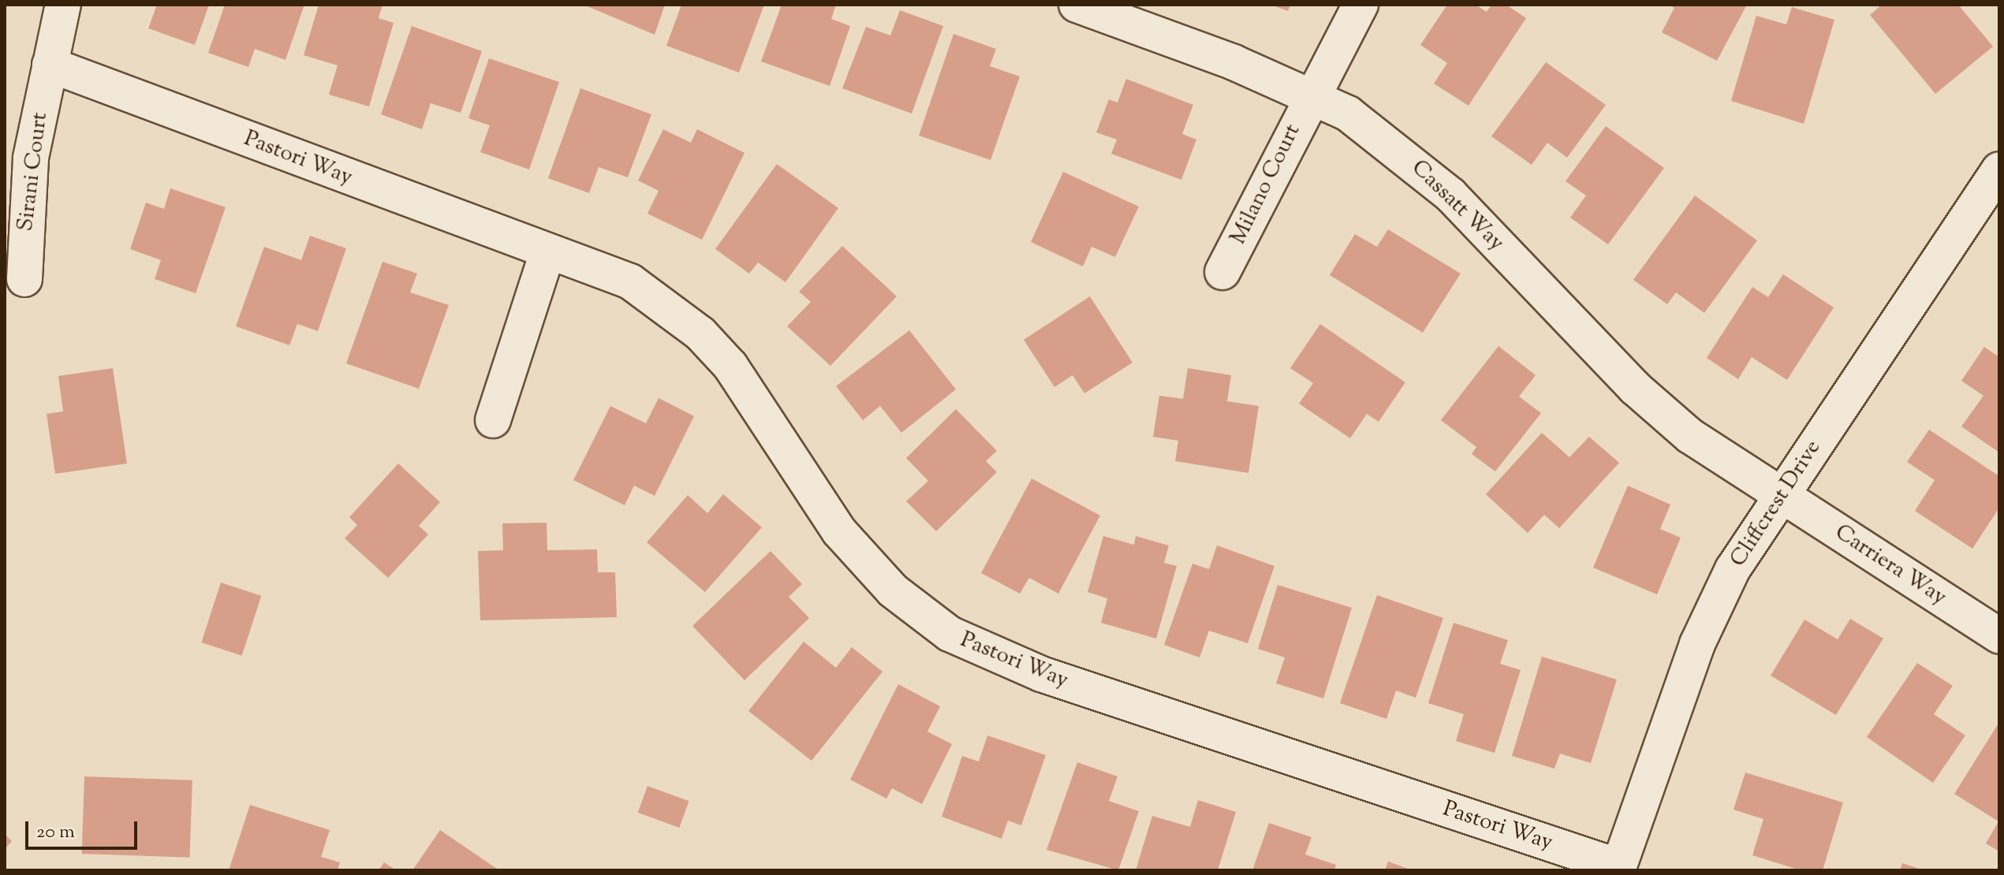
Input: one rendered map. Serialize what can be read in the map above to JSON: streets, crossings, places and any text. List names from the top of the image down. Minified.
{"streets":{"street":["Pastori Way","Sirani Court","Milano Court","Cassatt Way","Cliffcrest Drive","Carriera Way"]},"crossings":[["Pastori Way","Sirani Court"],["Pastori Way","Cliffcrest Drive"],["Milano Court","Cassatt Way"],["Cassatt Way","Cliffcrest Drive"],["Cassatt Way","Carriera Way"],["Cliffcrest Drive","Carriera Way"]],"scale_bar":"20 m"}
